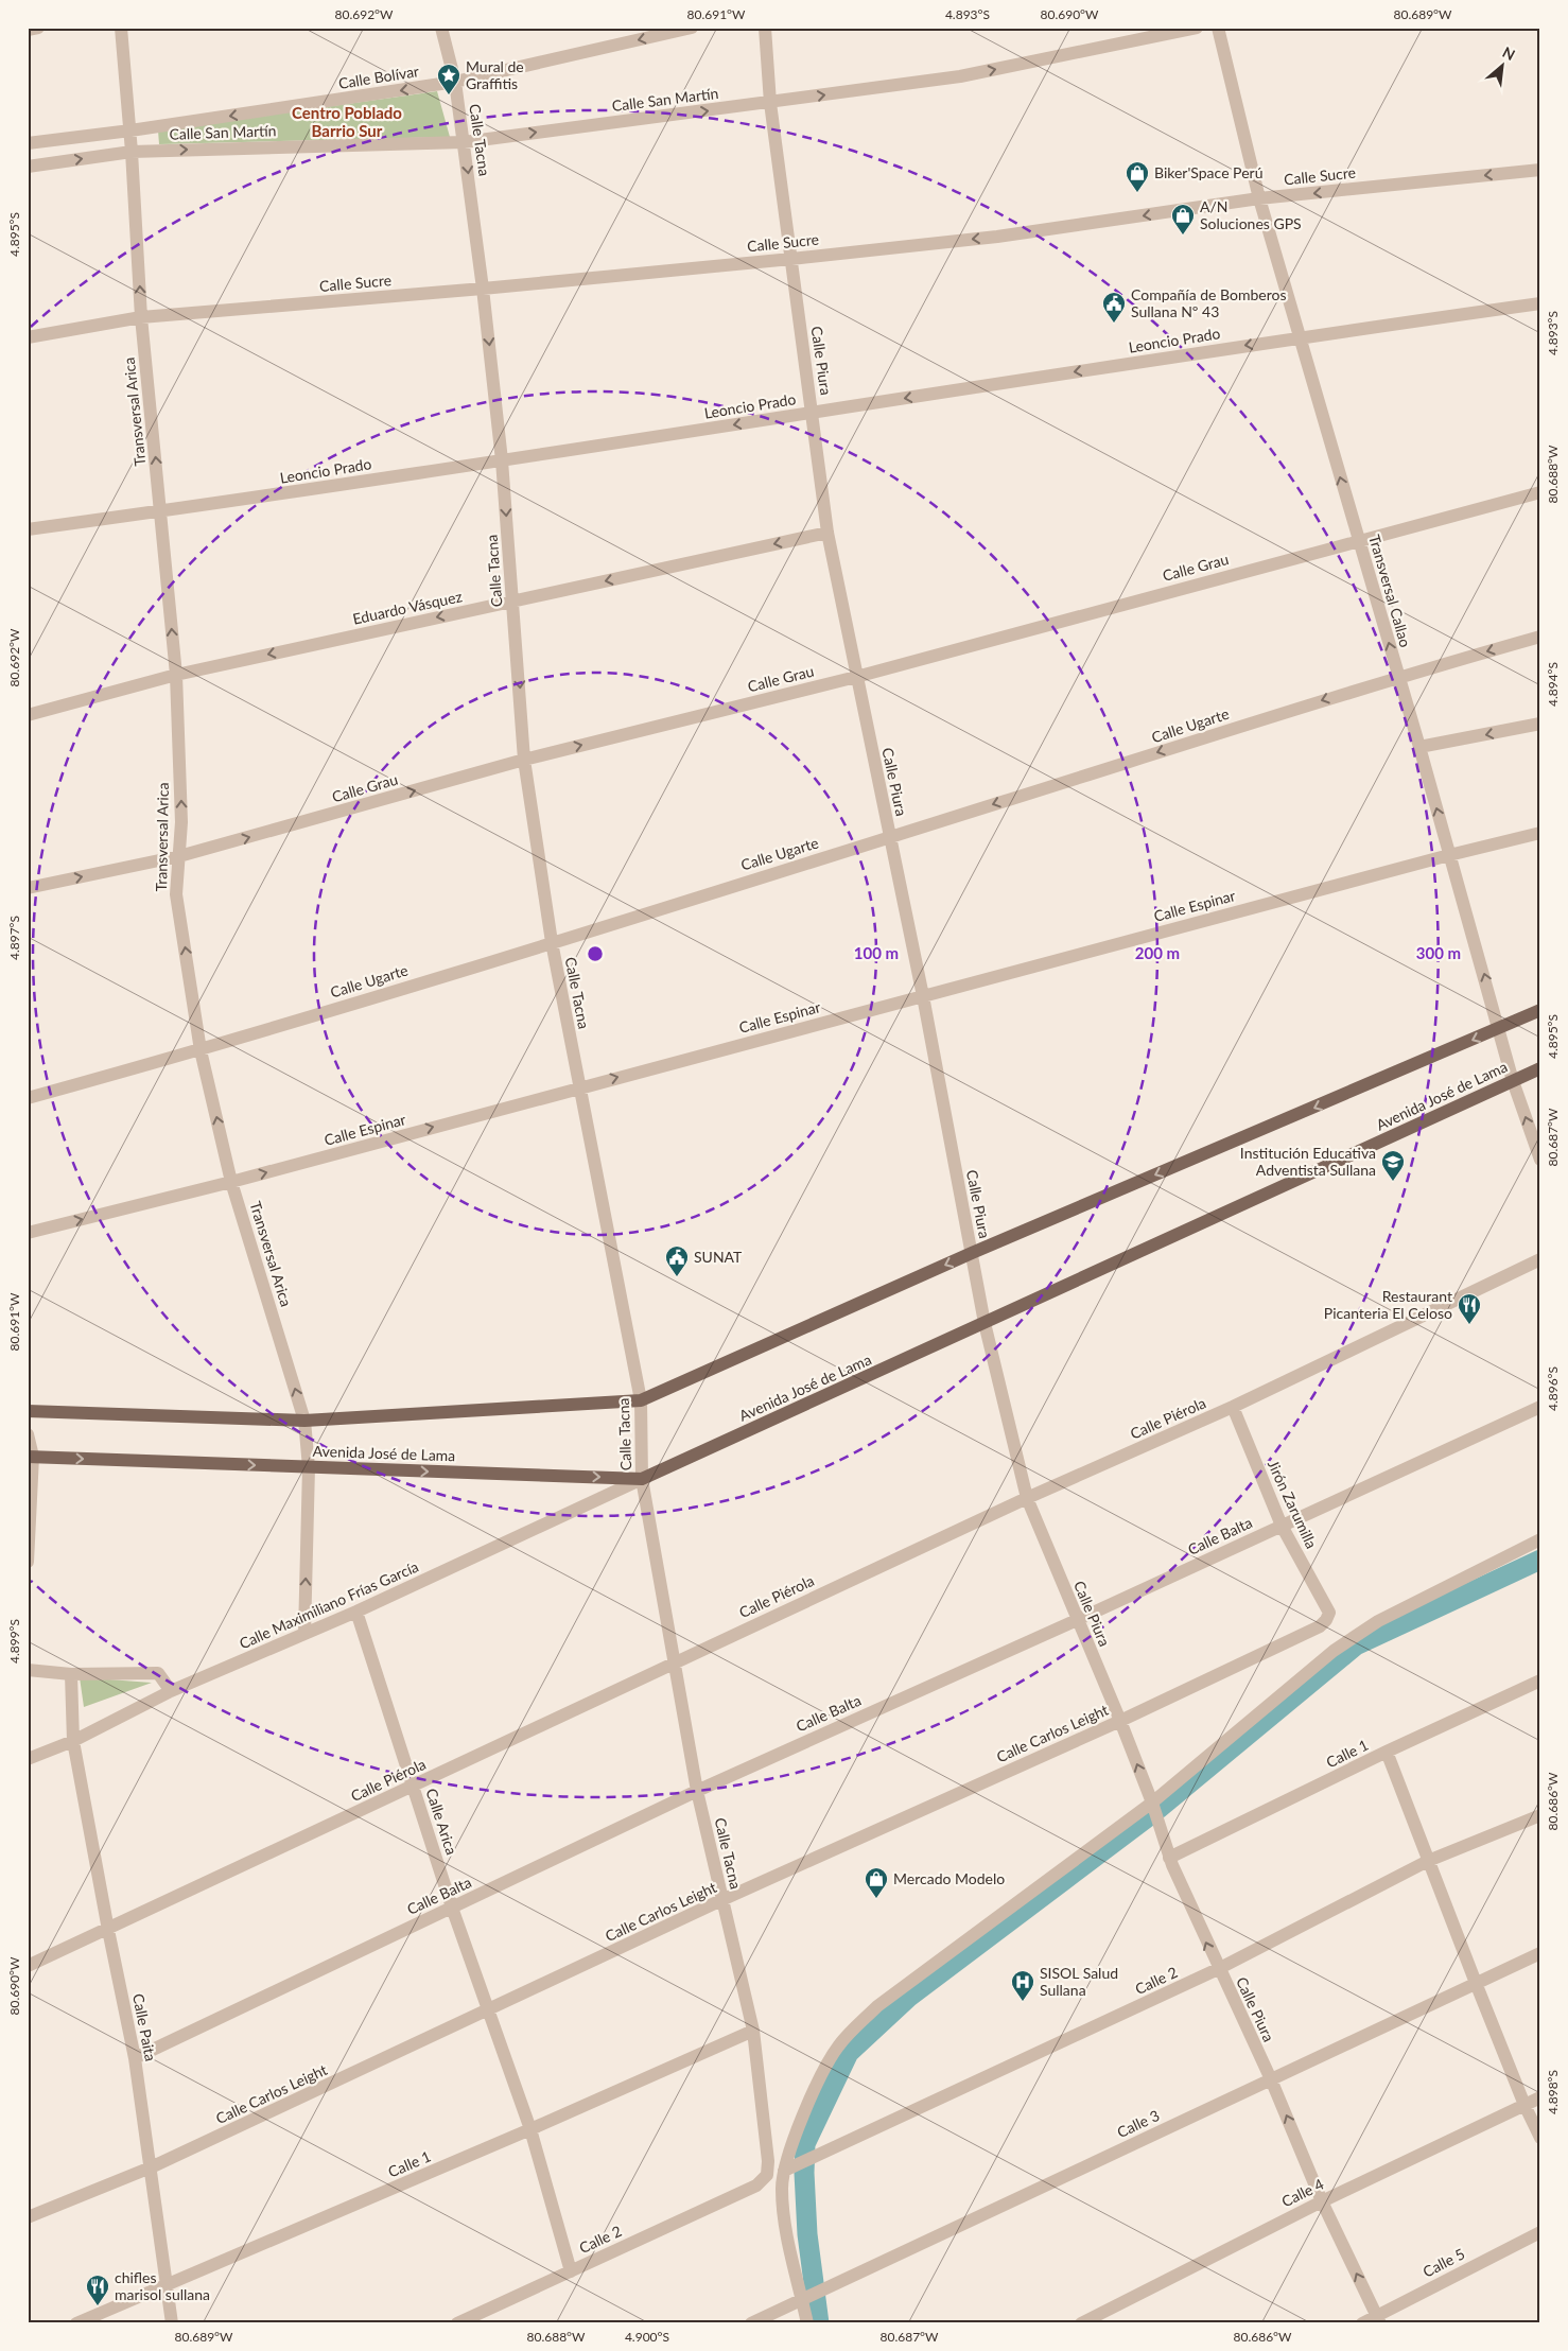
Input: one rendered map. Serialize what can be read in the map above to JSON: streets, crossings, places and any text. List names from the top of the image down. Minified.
{"streets":{"main road":["Avenida José de Lama"],"street":["Calle Bolívar","Calle San Martín","Calle Tacna","Calle Sucre","Leoncio Prado","Calle Piura","Transversal Arica","Calle Grau","Transversal Callao","Eduardo Vásquez","Calle Ugarte","Calle Espinar","Calle Piérola","Jirón Zarumilla","Calle Balta","Calle Maximiliano Frías García","Calle Carlos Leight","Calle 1","Calle Arica","Calle 2","Calle Paita","Calle 3","Calle 4","Calle 5"]},"crossings":[["Calle Bolívar","Calle Tacna"],["Calle Bolívar","Transversal Arica"],["Calle San Martín","Calle Tacna"],["Calle San Martín","Calle Piura"],["Calle San Martín","Transversal Arica"],["Calle Tacna","Calle Sucre"],["Calle Tacna","Leoncio Prado"],["Calle Tacna","Calle Grau"],["Calle Tacna","Eduardo Vásquez"],["Calle Tacna","Calle Ugarte"],["Calle Tacna","Calle Espinar"],["Calle Tacna","Avenida José de Lama"],["Calle Tacna","Calle Piérola"],["Calle Tacna","Calle Balta"],["Calle Tacna","Calle Maximiliano Frías García"],["Calle Tacna","Calle Carlos Leight"],["Calle Tacna","Calle 1"],["Calle Tacna","Calle 2"],["Calle Sucre","Calle Piura"],["Calle Sucre","Transversal Arica"],["Calle Sucre","Transversal Callao"],["Leoncio Prado","Calle Piura"],["Leoncio Prado","Transversal Arica"],["Leoncio Prado","Transversal Callao"],["Calle Piura","Calle Grau"],["Calle Piura","Eduardo Vásquez"],["Calle Piura","Calle Ugarte"],["Calle Piura","Calle Espinar"],["Calle Piura","Avenida José de Lama"],["Calle Piura","Calle Piérola"],["Calle Piura","Calle Balta"],["Calle Piura","Calle Carlos Leight"],["Calle Piura","Calle 1"],["Calle Piura","Calle 2"],["Calle Piura","Calle 3"],["Calle Piura","Calle 4"],["Calle Piura","Calle 5"],["Transversal Arica","Calle Grau"],["Transversal Arica","Eduardo Vásquez"],["Transversal Arica","Calle Ugarte"],["Transversal Arica","Calle Espinar"],["Transversal Arica","Avenida José de Lama"],["Transversal Arica","Calle Maximiliano Frías García"],["Calle Grau","Transversal Callao"],["Transversal Callao","Calle Ugarte"],["Transversal Callao","Calle Espinar"],["Transversal Callao","Avenida José de Lama"],["Avenida José de Lama","Calle Maximiliano Frías García"],["Calle Piérola","Jirón Zarumilla"],["Calle Piérola","Calle Arica"],["Calle Piérola","Calle Paita"],["Jirón Zarumilla","Calle Balta"],["Jirón Zarumilla","Calle Carlos Leight"],["Calle Balta","Calle Arica"],["Calle Balta","Calle Paita"],["Calle Maximiliano Frías García","Calle Arica"],["Calle Maximiliano Frías García","Calle Paita"],["Calle Carlos Leight","Calle Arica"],["Calle Carlos Leight","Calle Paita"],["Calle 1","Calle Arica"],["Calle 1","Calle Paita"],["Calle Arica","Calle 2"]],"one_way":["Calle Bolívar","Calle San Martín","Calle Sucre","Leoncio Prado","Transversal Arica","Calle Grau","Transversal Callao","Eduardo Vásquez","Calle Ugarte","Calle Espinar"],"districts":["Centro Poblado Barrio Sur"],"places":{"place":["Mural de Graffitis"],"shop":["Biker'Space Perú","A/N Soluciones GPS","Mercado Modelo"],"public building":["Compañía de Bomberos Sullana Nº 43","SUNAT"],"school or university":["Institución Educativa Adventista Sullana"],"restaurant":["Restaurant Picanteria El Celoso","chifles marisol sullana"],"hospital":["SISOL Salud Sullana"]},"north":"top right","coordinates":["80.692°W","80.691°W","4.893°S","80.690°W","80.689°W","4.895°S","80.688°W","4.894°S","4.897°S","80.687°W","4.896°S","4.899°S","80.686°W","4.898°S","4.900°S"],"rings":["100 m","200 m","300 m"]}
